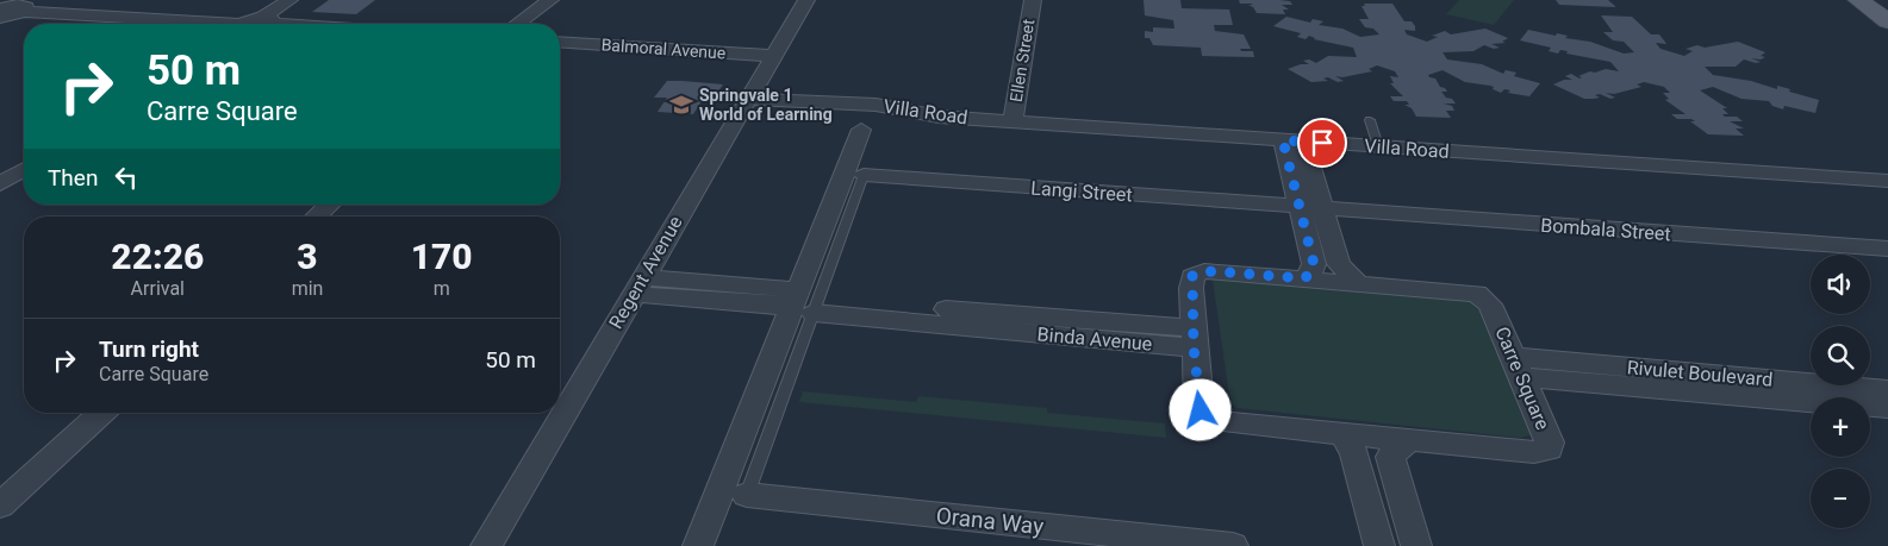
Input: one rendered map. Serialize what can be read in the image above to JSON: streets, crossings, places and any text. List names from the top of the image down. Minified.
{"streets":{"street":["Balmoral Avenue","Ellen Street","Villa Road","Langi Street","Bombala Street","Regent Avenue","Binda Avenue","Rivulet Boulevard","Carre Square","Orana Way"]},"crossings":[["Balmoral Avenue","Regent Avenue"],["Ellen Street","Villa Road"],["Villa Road","Regent Avenue"],["Langi Street","Bombala Street"],["Regent Avenue","Binda Avenue"],["Binda Avenue","Carre Square"],["Rivulet Boulevard","Carre Square"]],"places":{"school or university":["Springvale 1 World of Learning"]},"page":{"turn":["50 m","Carre Square"],"then":"Then","eta":["22:26","Arrival","3","min","170","m"],"map_buttons":["+","−"],"list":[{"name":"Turn right","note":"Carre Square","value":"50 m"}]}}
